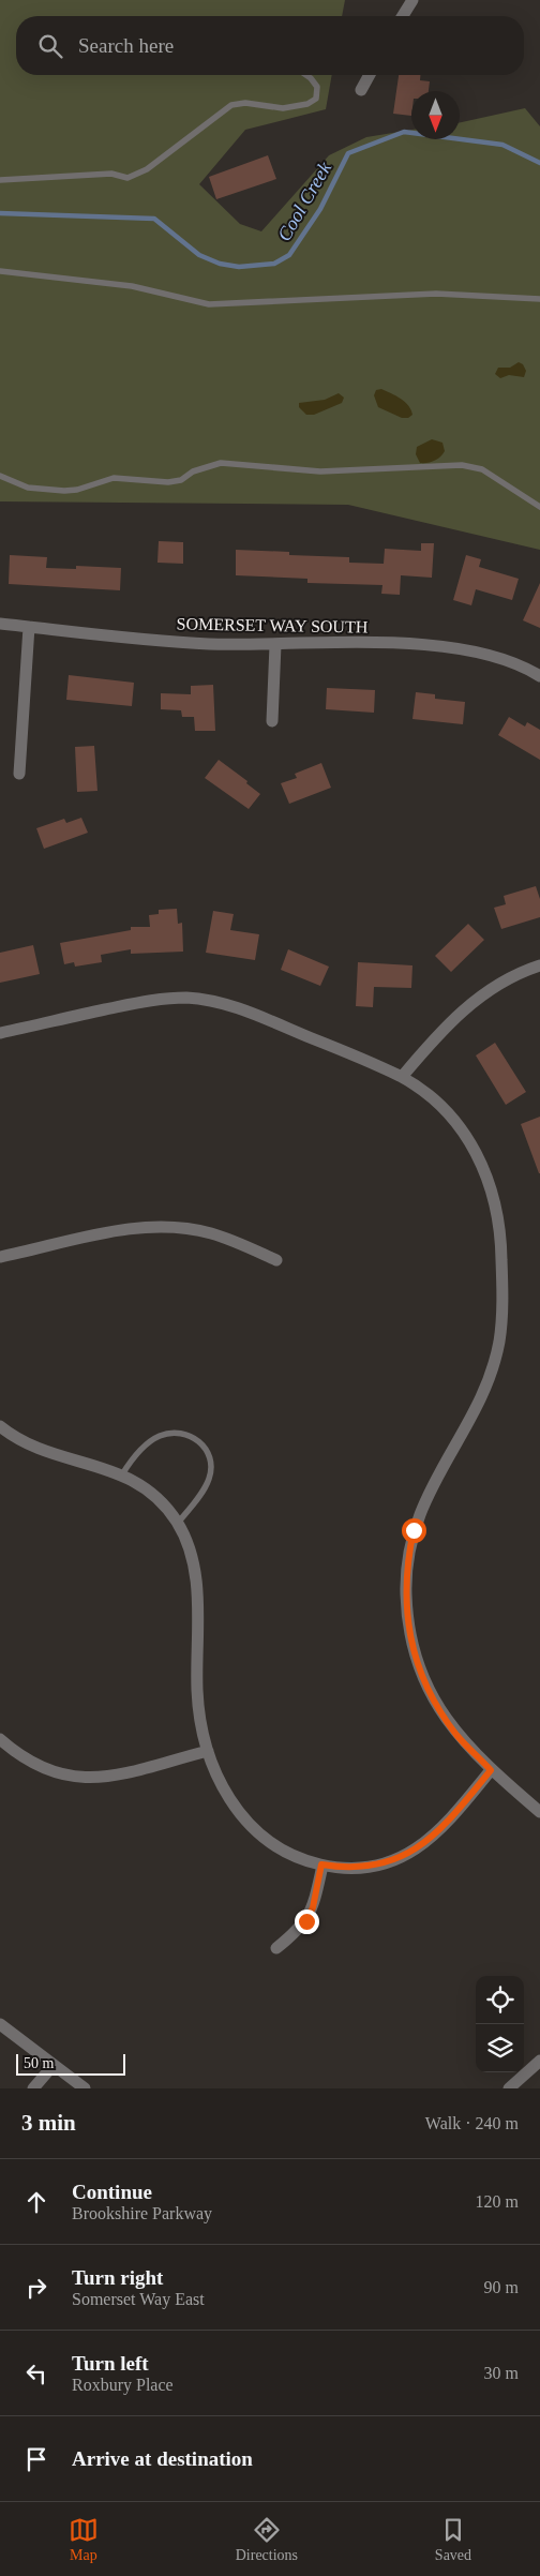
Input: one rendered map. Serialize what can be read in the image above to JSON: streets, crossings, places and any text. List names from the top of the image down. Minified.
{"streets":{"street":["SOMERSET WAY SOUTH"]},"water":["Cool Creek"],"scale_bar":"50 m","north":"bottom","page":{"search":"Search here","scale":"50 m","heading":["3 min","Walk · 240 m"],"list":[["Continue","Brookshire Parkway","120 m"],["Turn right","Somerset Way East","90 m"],["Turn left","Roxbury Place","30 m"],"Arrive at destination"],"nav":["Map","Directions","Saved"]}}
